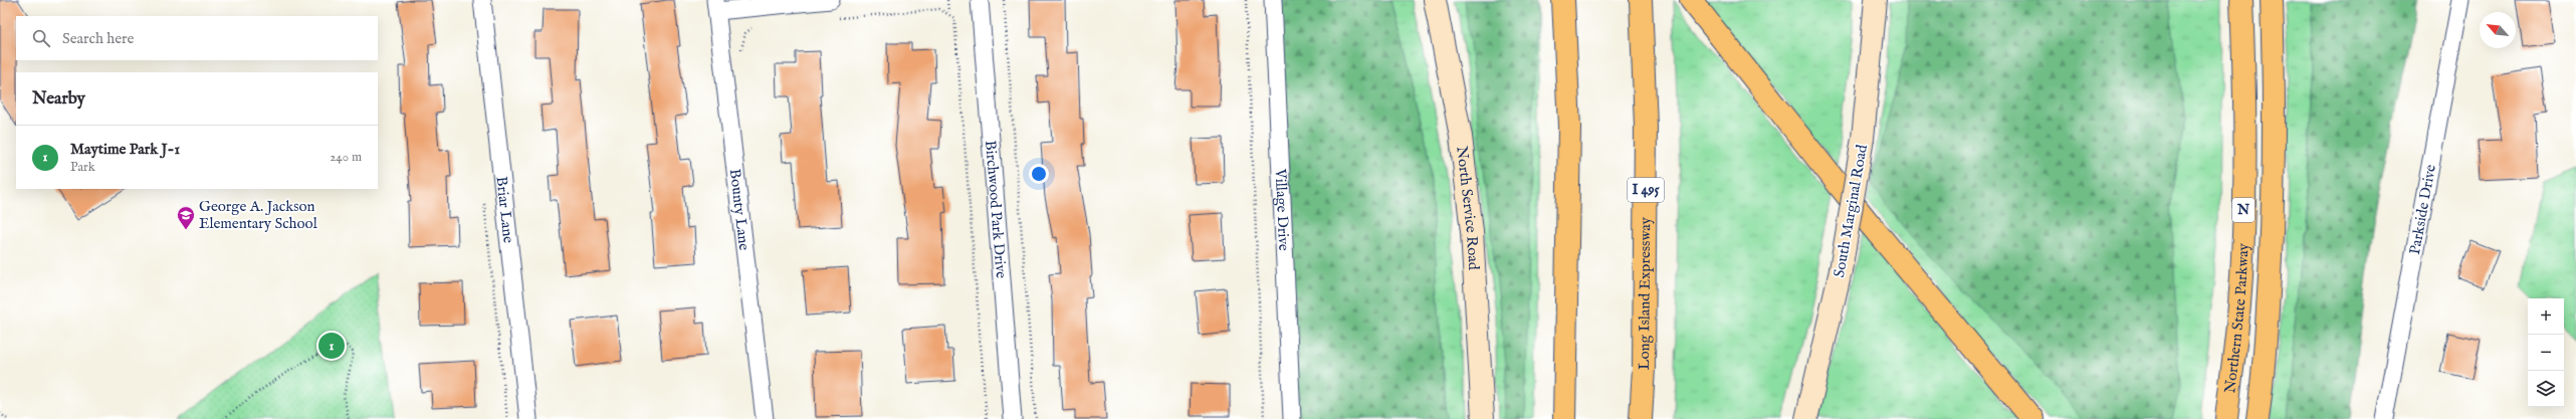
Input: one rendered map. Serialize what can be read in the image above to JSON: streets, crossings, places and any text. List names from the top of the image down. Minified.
{"streets":{"highway":["I 495","N","Long Island Expressway","Northern State Parkway"],"main road":["North Service Road","South Marginal Road"],"street":["Briar Lane","Bounty Lane","Birchwood Park Drive","Village Drive","Parkside Drive"]},"places":{"school or university":["George A. Jackson Elementary School"]},"north":"top left","page":{"search":"Search here","heading":"Nearby","list":[{"mark":"1","name":"Maytime Park J-1","note":"Park","value":"240 m"}],"map_buttons":["+","−"],"pins":"1"}}
